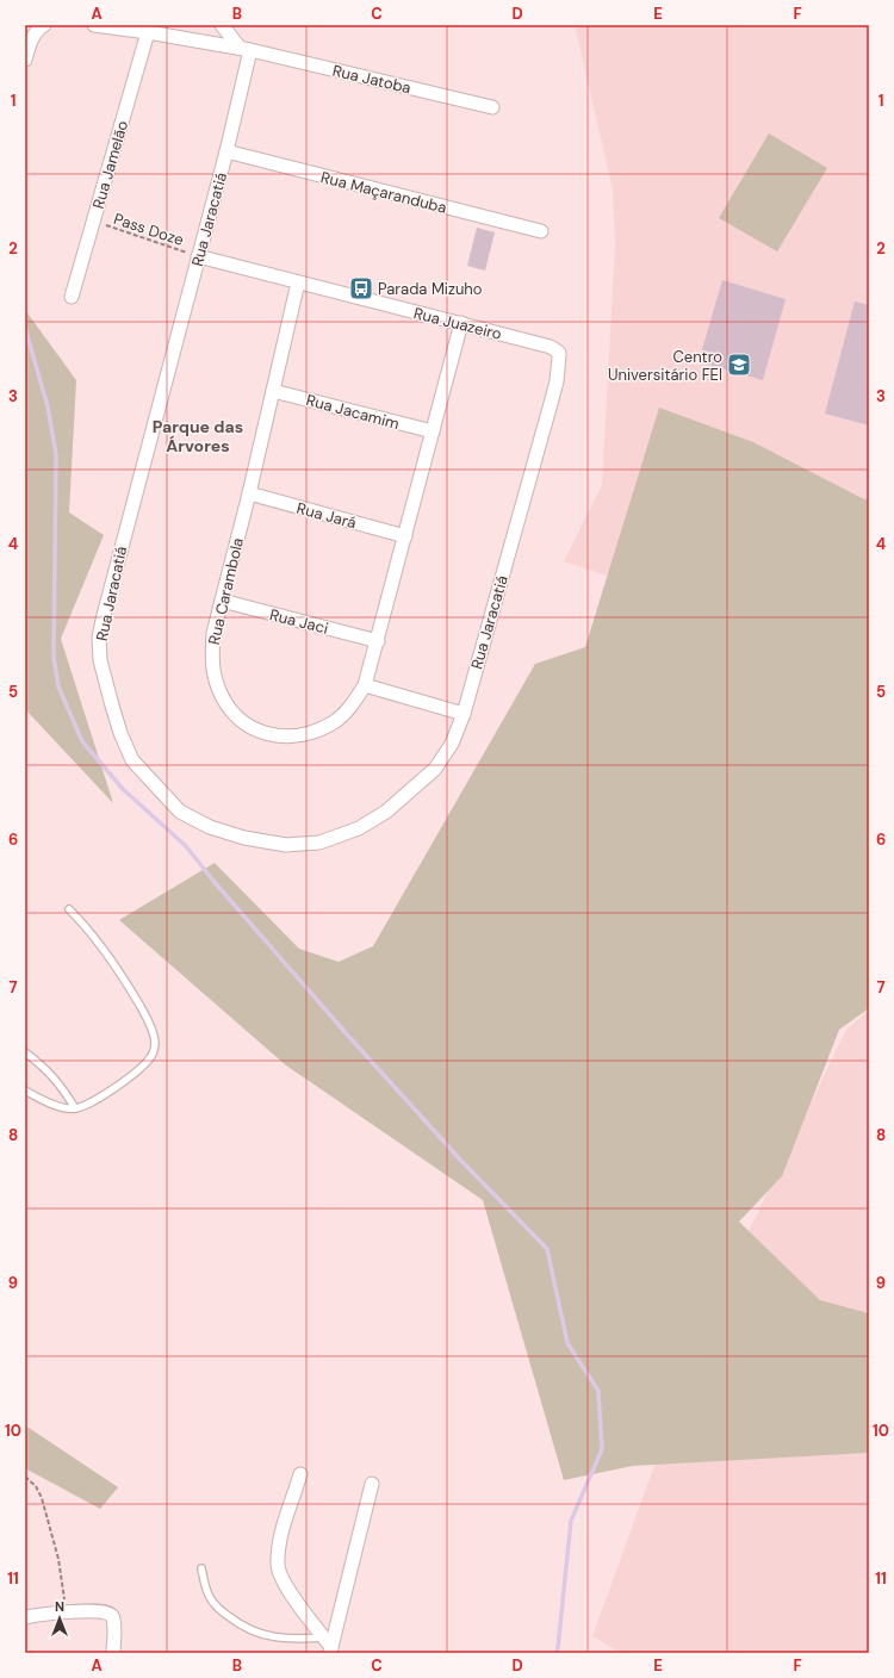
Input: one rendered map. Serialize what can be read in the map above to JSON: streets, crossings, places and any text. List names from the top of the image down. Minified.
{"streets":{"street":["Rua Jatoba","Rua Jamelão","Rua Maçaranduba","Rua Jaracatiá","Rua Juazeiro","Rua Jacamim","Rua Jará","Rua Carambola","Rua Jaci"],"path":["Pass Doze"]},"crossings":[["Rua Jatoba","Rua Jamelão"],["Rua Jatoba","Rua Jaracatiá"],["Rua Jamelão","Pass Doze"],["Rua Maçaranduba","Rua Jaracatiá"],["Rua Jaracatiá","Pass Doze"],["Rua Jaracatiá","Rua Juazeiro"],["Pass Doze","Rua Juazeiro"],["Rua Juazeiro","Rua Carambola"],["Rua Jacamim","Rua Carambola"],["Rua Jará","Rua Carambola"],["Rua Carambola","Rua Jaci"]],"districts":["Parque das Árvores"],"places":{"bus stop":["Parada Mizuho"],"school or university":["Centro Universitário FEI"]},"north":"top","grid":{"columns":["A","B","C","D","E","F"],"rows":["1","2","3","4","5","6","7","8","9","10","11"]}}
